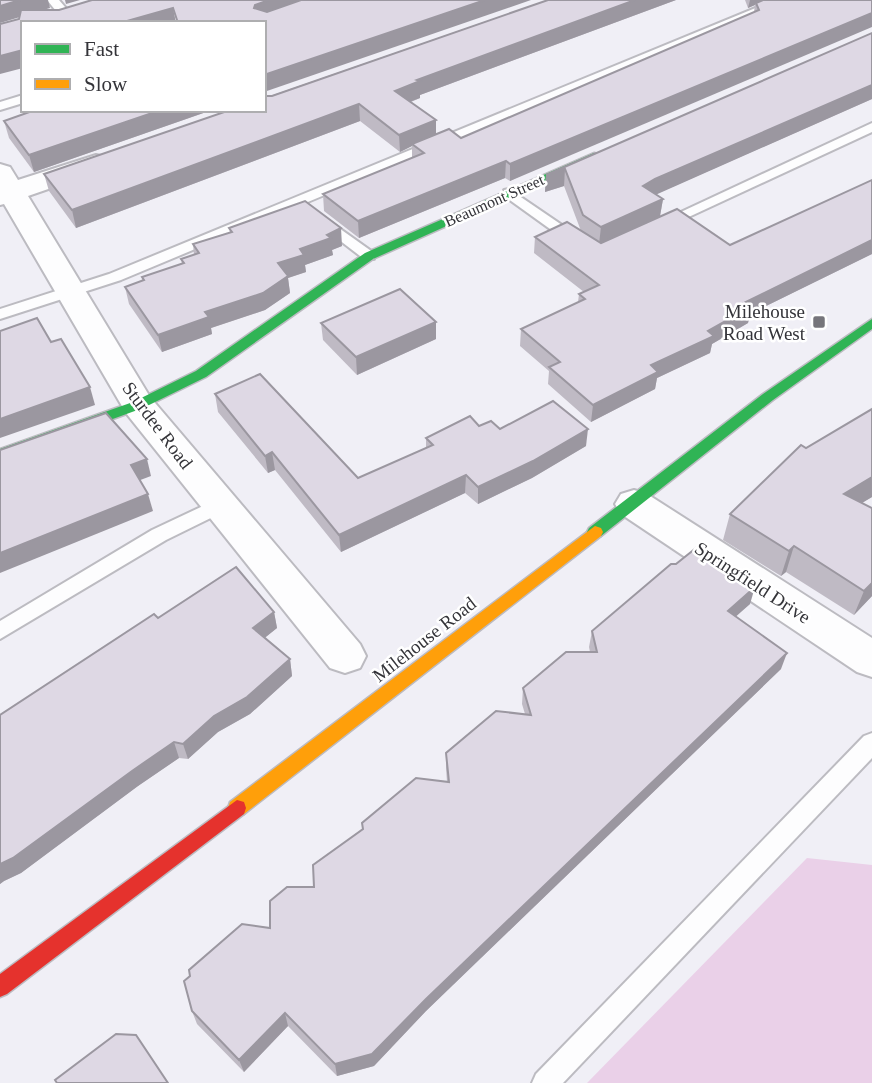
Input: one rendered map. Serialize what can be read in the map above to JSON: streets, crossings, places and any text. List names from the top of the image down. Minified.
{"streets":{"main road":["Beaumont Street","Milehouse Road"],"street":["Sturdee Road","Springfield Drive"]},"crossings":[["Beaumont Street","Sturdee Road"],["Springfield Drive","Milehouse Road"]],"places":{"transit":["Milehouse Road West"]},"legend":["Fast","Slow"]}
